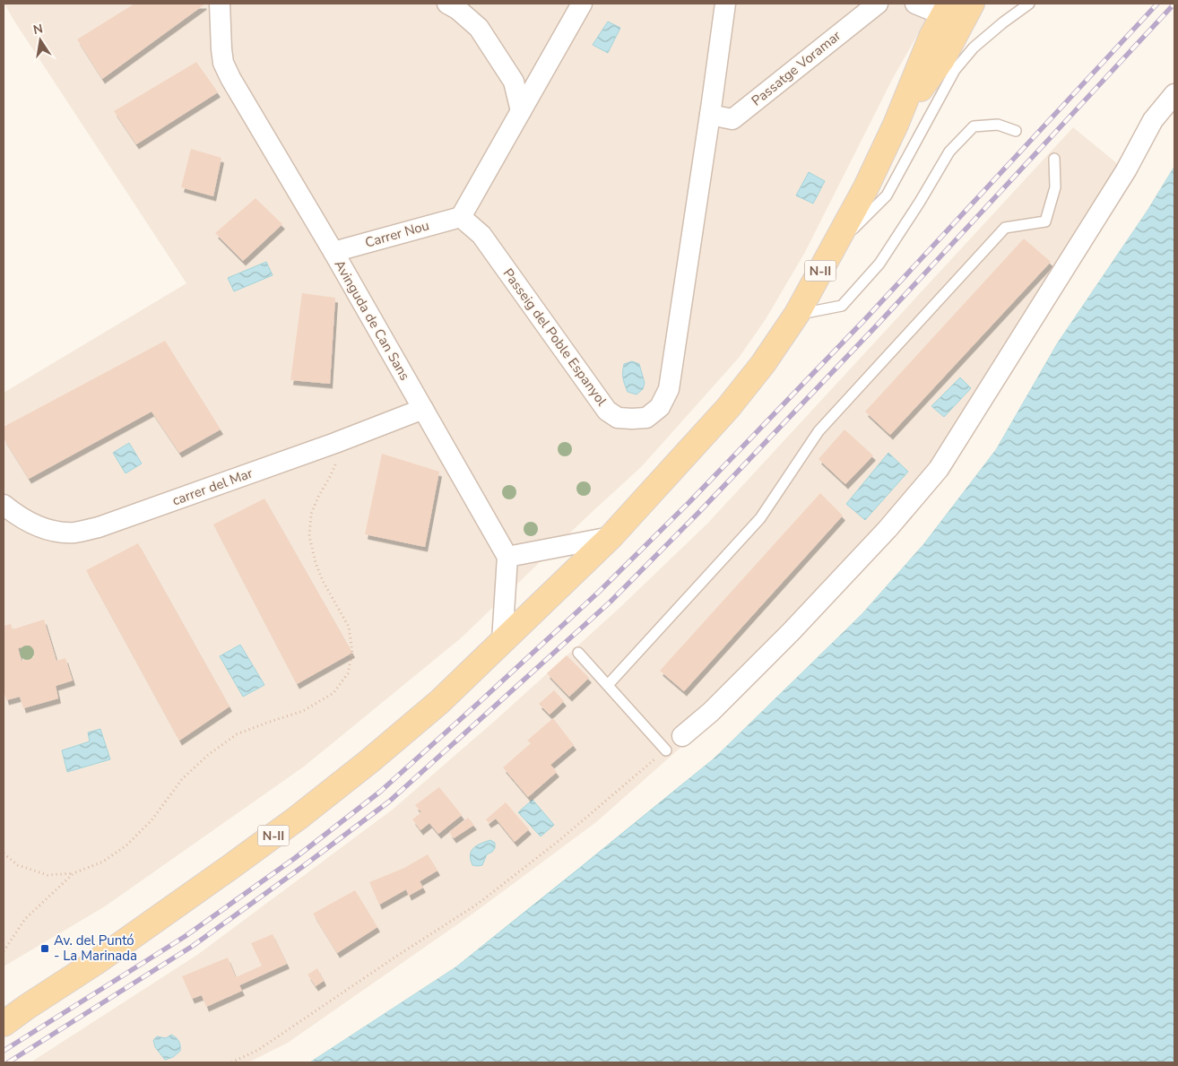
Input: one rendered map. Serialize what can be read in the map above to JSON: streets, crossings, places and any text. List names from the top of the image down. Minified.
{"streets":{"main road":["N-II"],"street":["Passatge Voramar","Carrer Nou","Avinguda de Can Sans","Passeig del Poble Espanyol","carrer del Mar"]},"crossings":[["Passatge Voramar","Passeig del Poble Espanyol"],["Carrer Nou","Avinguda de Can Sans"],["Carrer Nou","Passeig del Poble Espanyol"],["Avinguda de Can Sans","carrer del Mar"]],"places":{"transit":["Av. del Puntó - La Marinada"]},"north":"top"}
